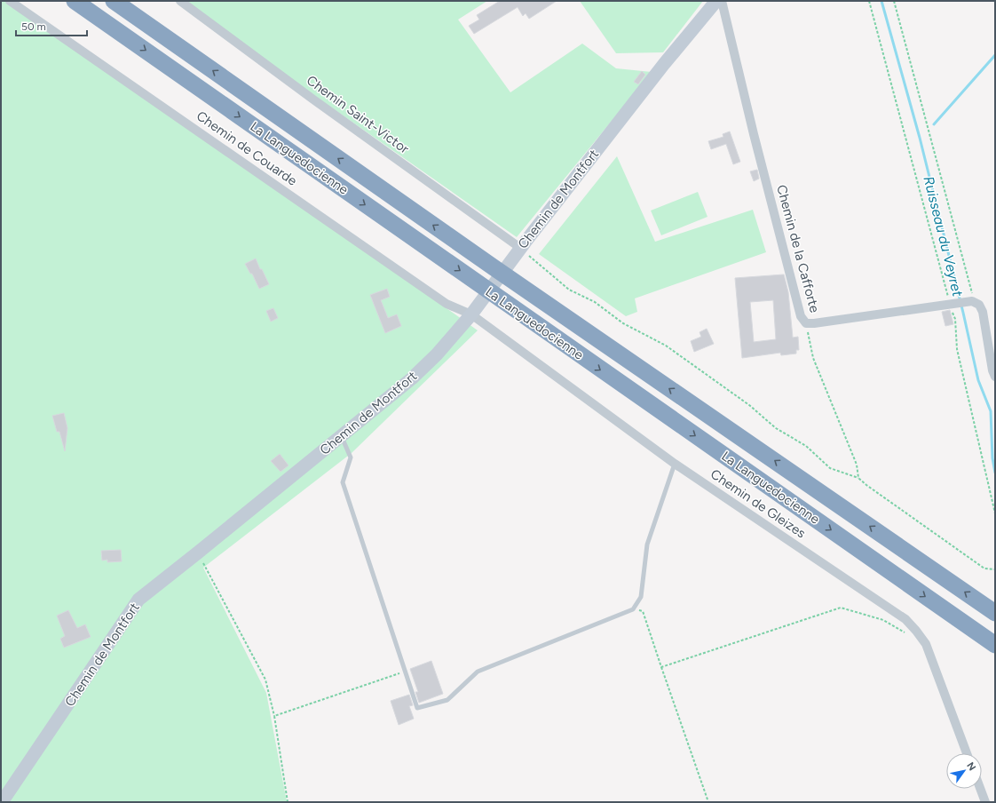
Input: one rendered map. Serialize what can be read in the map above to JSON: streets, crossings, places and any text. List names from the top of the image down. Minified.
{"streets":{"highway":["La Languedocienne"],"street":["Chemin Saint-Victor","Chemin de Couarde","Chemin de Montfort","Chemin de la Cafforte","Chemin de Gleizes"]},"crossings":[["Chemin Saint-Victor","Chemin de Montfort"],["Chemin de Couarde","Chemin de Montfort"],["Chemin de Couarde","Chemin de Gleizes"],["Chemin de Montfort","Chemin de Gleizes"]],"water":["Ruisseau du Veyret"],"scale_bar":"50 m","north":"top right"}
